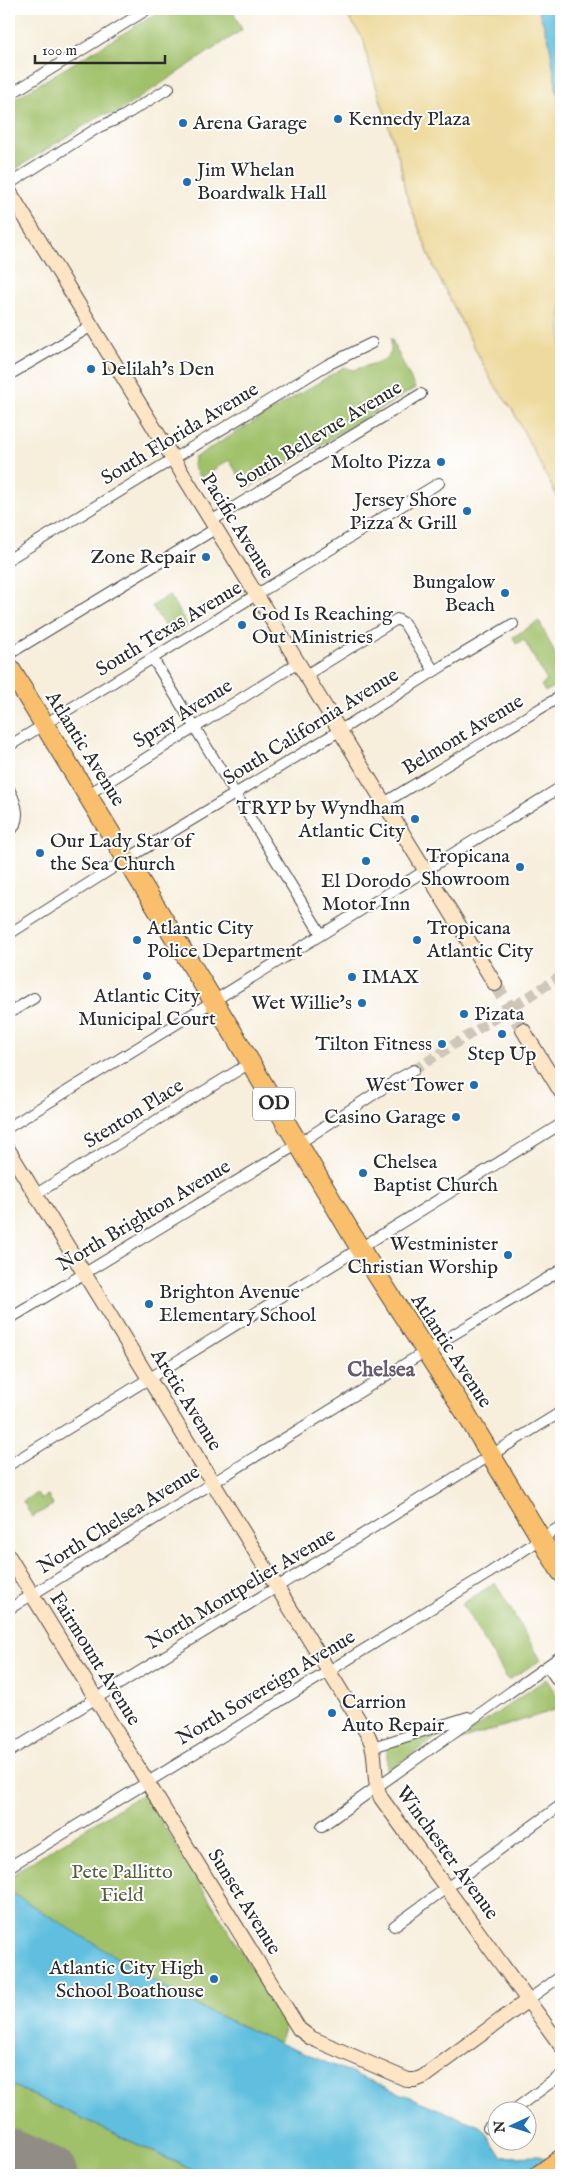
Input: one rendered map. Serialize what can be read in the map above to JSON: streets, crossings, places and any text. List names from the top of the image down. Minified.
{"streets":{"highway":["Atlantic Avenue","OD"],"street":["South Florida Avenue","South Bellevue Avenue","Pacific Avenue","South Texas Avenue","Spray Avenue","South California Avenue","Belmont Avenue","Stenton Place","North Brighton Avenue","Arctic Avenue","North Chelsea Avenue","North Montpelier Avenue","Fairmount Avenue","North Sovereign Avenue","Winchester Avenue","Sunset Avenue"]},"crossings":[["South Florida Avenue","Pacific Avenue"],["South Bellevue Avenue","Pacific Avenue"],["Pacific Avenue","South Texas Avenue"],["Pacific Avenue","Spray Avenue"],["Pacific Avenue","South California Avenue"],["Pacific Avenue","Belmont Avenue"],["South Texas Avenue","Atlantic Avenue"],["Spray Avenue","South California Avenue"],["Spray Avenue","Atlantic Avenue"],["South California Avenue","Atlantic Avenue"],["Atlantic Avenue","Stenton Place"],["Atlantic Avenue","North Brighton Avenue"],["Atlantic Avenue","North Chelsea Avenue"],["Atlantic Avenue","North Montpelier Avenue"],["Atlantic Avenue","North Sovereign Avenue"],["Stenton Place","Arctic Avenue"],["North Brighton Avenue","Arctic Avenue"],["Arctic Avenue","North Chelsea Avenue"],["Arctic Avenue","North Montpelier Avenue"],["Arctic Avenue","North Sovereign Avenue"],["Arctic Avenue","Winchester Avenue"],["North Chelsea Avenue","Fairmount Avenue"],["North Montpelier Avenue","Fairmount Avenue"],["Fairmount Avenue","North Sovereign Avenue"],["Fairmount Avenue","Sunset Avenue"],["North Sovereign Avenue","Winchester Avenue"],["North Sovereign Avenue","Sunset Avenue"],["Winchester Avenue","Sunset Avenue"]],"districts":["Chelsea"],"parks":["Pete Pallitto Field"],"places":["Kennedy Plaza","Arena Garage","Jim Whelan Boardwalk Hall","Delilah's Den","Molto Pizza","Jersey Shore Pizza & Grill","Zone Repair","Bungalow Beach","God Is Reaching Out Ministries","TRYP by Wyndham Atlantic City","Our Lady Star of the Sea Church","El Dorodo Motor Inn","Tropicana Showroom","Atlantic City Police Department","Tropicana Atlantic City","Atlantic City Municipal Court","IMAX","Wet Willie's","Pizata","Step Up","Tilton Fitness","West Tower","Casino Garage","Chelsea Baptist Church","Westminister Christian Worship","Brighton Avenue Elementary School","Carrion Auto Repair","Atlantic City High School Boathouse"],"scale_bar":"100 m","north":"left"}
